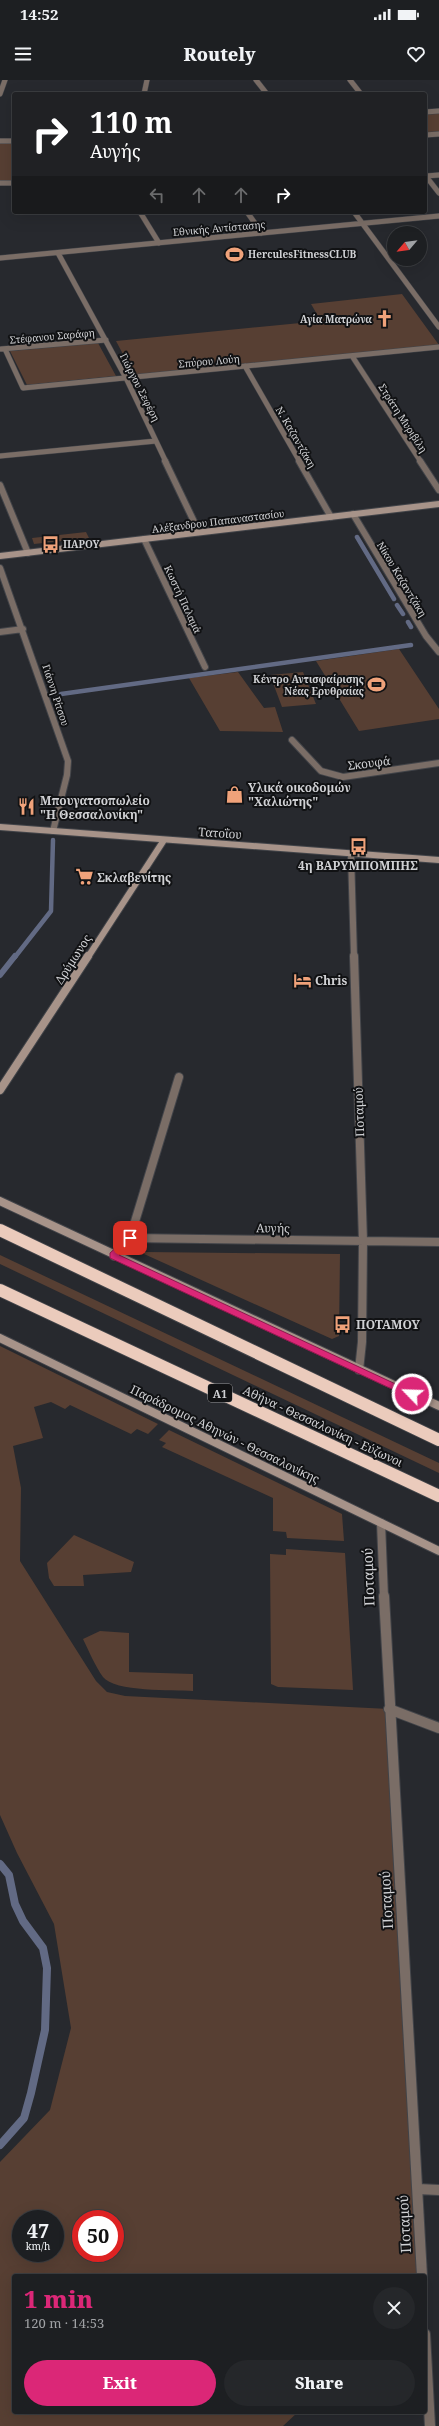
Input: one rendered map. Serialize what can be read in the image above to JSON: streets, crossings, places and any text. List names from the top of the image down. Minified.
{"streets":{"highway":["Α1","Αθήνα - Θεσσαλονίκη - Εύζωνοι"],"main road":["Αλέξανδρου Παπαναστασίου","Τατοΐου","Δρύμωνος","Παράδρομος Αθηνών - Θεσσαλονίκης"],"street":["Εθνικής Αντίστασης","Στέφανου Σαράφη","Σπύρου Λούη","Γιώργου Σεφέρη","Στράτη Μυριβίλη","Ν. Καζαντζάκη","Νίκου Καζαντζάκη","Κωστή Παλαμά","Γιάννη Ρίτσου","Σκουφά","Ποταμού","Αυγής"]},"crossings":[["Εθνικής Αντίστασης","Γιώργου Σεφέρη"],["Στέφανου Σαράφη","Σπύρου Λούη"],["Στέφανου Σαράφη","Γιώργου Σεφέρη"],["Σπύρου Λούη","Γιώργου Σεφέρη"],["Σπύρου Λούη","Στράτη Μυριβίλη"],["Σπύρου Λούη","Ν. Καζαντζάκη"],["Γιώργου Σεφέρη","Αλέξανδρου Παπαναστασίου"],["Ν. Καζαντζάκη","Αλέξανδρου Παπαναστασίου"],["Αλέξανδρου Παπαναστασίου","Νίκου Καζαντζάκη"],["Αλέξανδρου Παπαναστασίου","Κωστή Παλαμά"],["Γιάννη Ρίτσου","Τατοΐου"],["Τατοΐου","Δρύμωνος"],["Τατοΐου","Ποταμού"],["Ποταμού","Αυγής"],["Ποταμού","Παράδρομος Αθηνών - Θεσσαλονίκης"]],"places":{"sports":["HerculesFitnessCLUB","Κέντρο Αντισφαίρισης Νέας Ερυθραίας"],"church":["Αγία Ματρώνα"],"bus stop":["ΠΑΡΟΥ","4η ΒΑΡΥΜΠΟΜΠΗΣ","ΠΟΤΑΜΟΥ"],"shop":["Υλικά οικοδομών \"Χαλιώτης\""],"restaurant":["Μπουγατσοπωλείο \"Η Θεσσαλονίκη\""],"supermarket":["Σκλαβενίτης"],"hotel":["Chris"]},"north":"bottom left","page":{"status":"14:52","header":"Routely","turn":["110 m","Αυγής"],"speed":"47 km/h","limit":"50","heading":["1 min","120 m · 14:53"],"buttons":["Exit","Share"]}}
